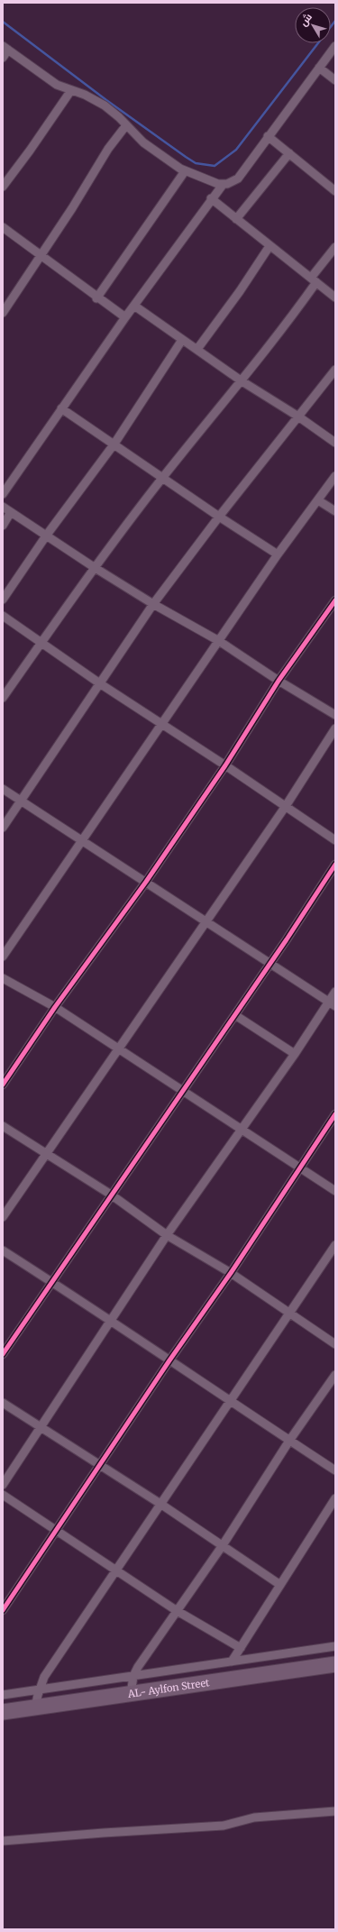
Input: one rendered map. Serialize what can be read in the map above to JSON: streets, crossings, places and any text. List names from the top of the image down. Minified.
{"streets":{"highway":["AL- Aylfon Street"]},"north":"top left"}
